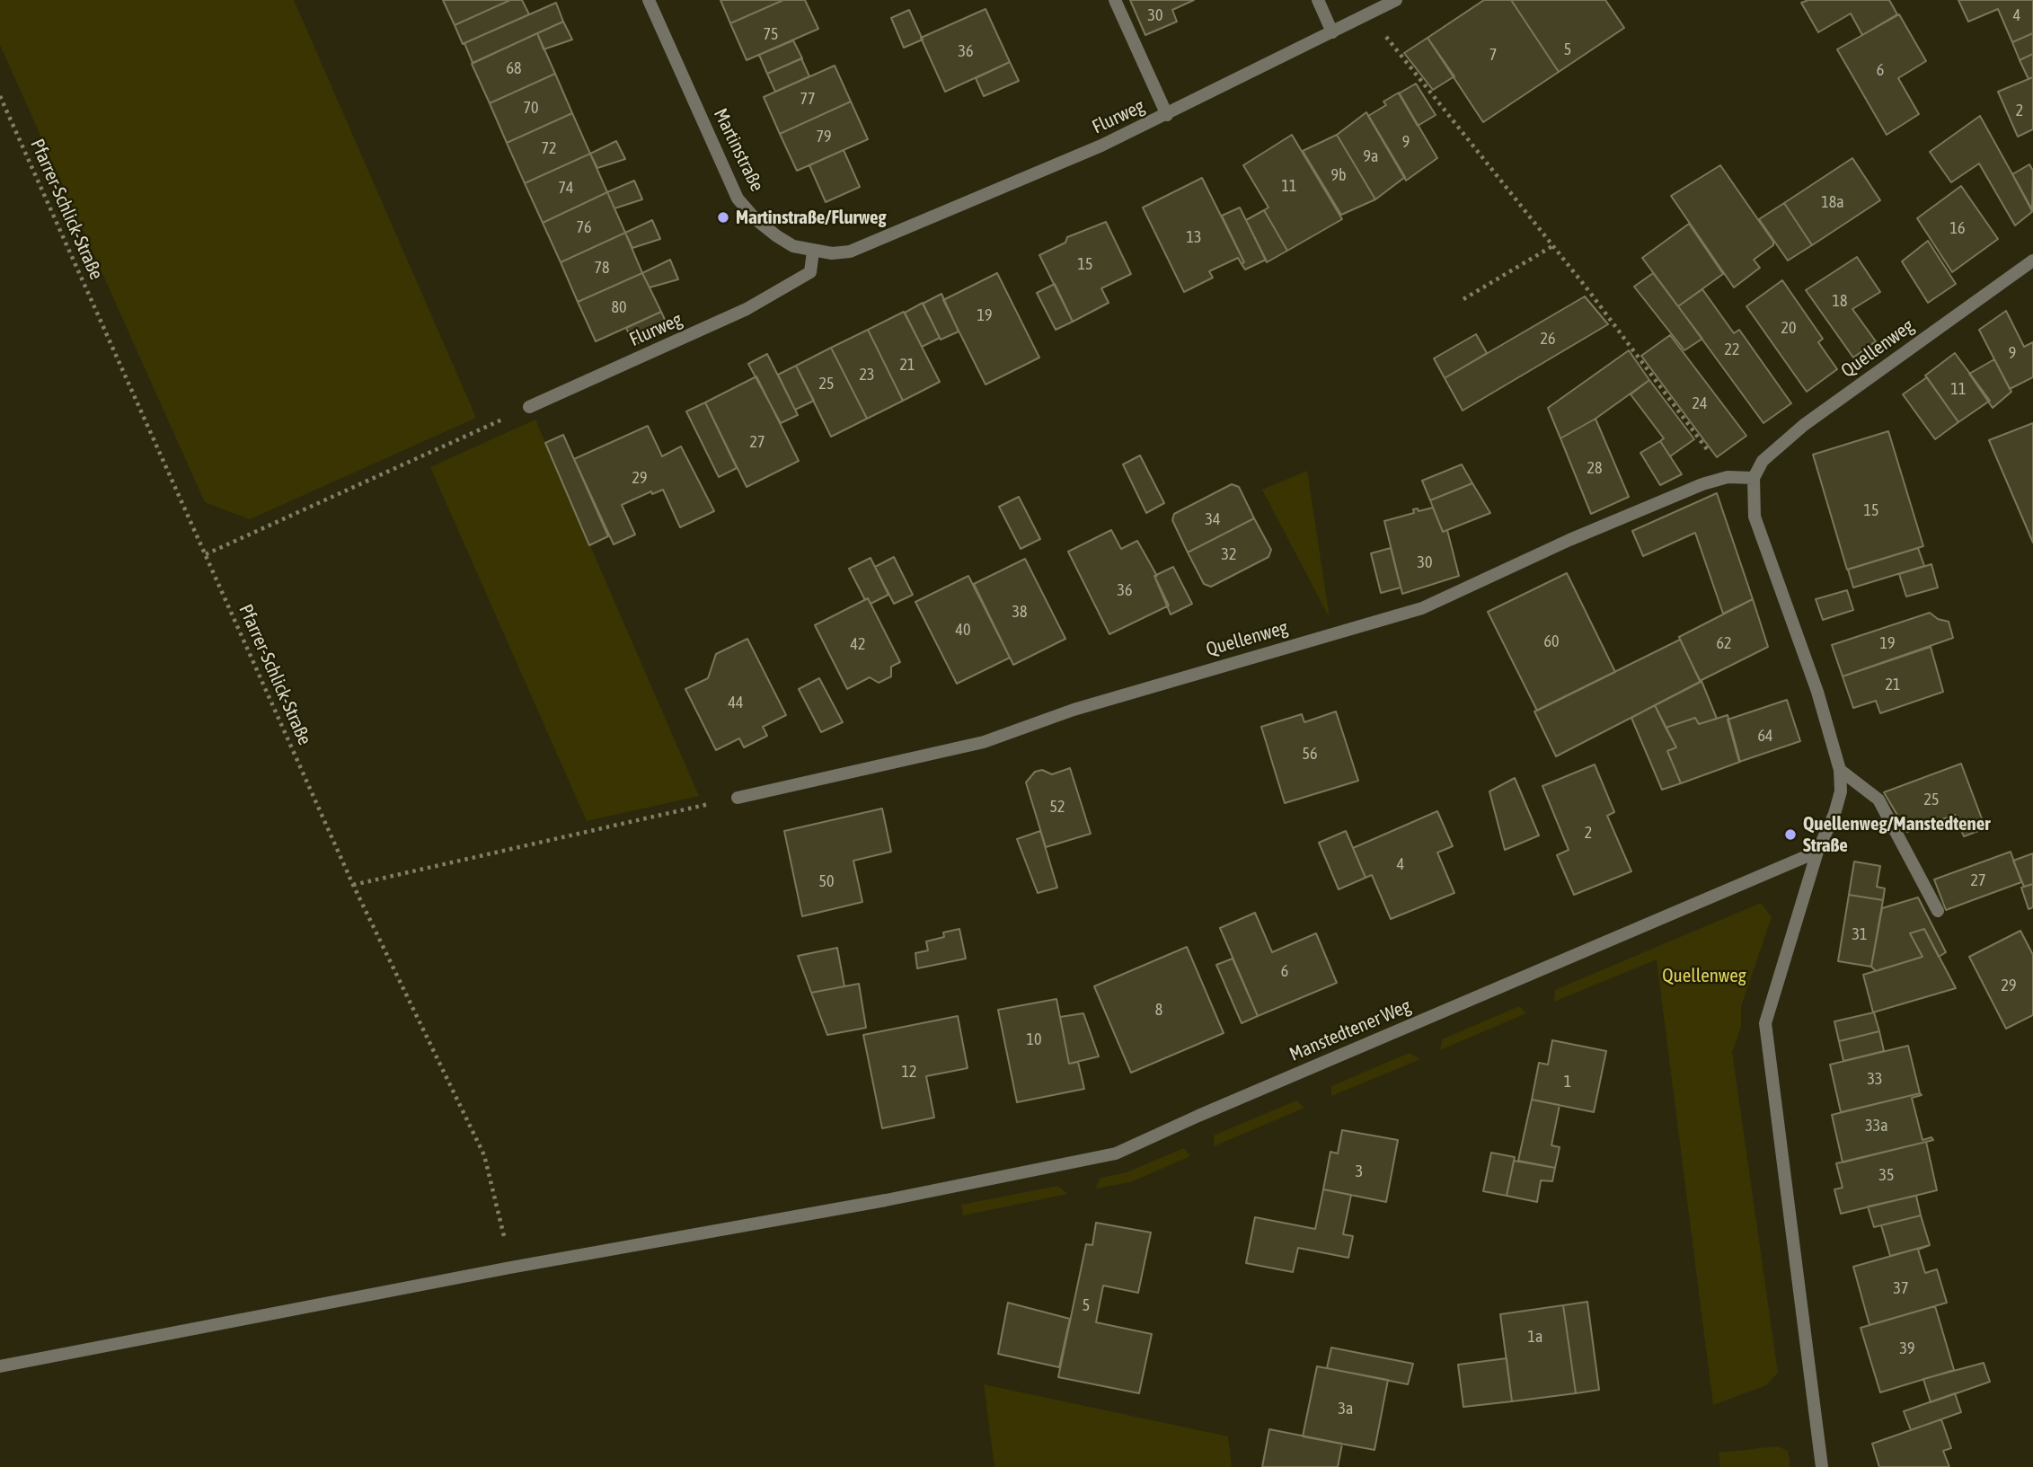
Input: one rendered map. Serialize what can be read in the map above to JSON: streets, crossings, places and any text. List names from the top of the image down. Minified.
{"streets":{"street":["Flurweg","Martinstraße","Quellenweg","Manstedtener Weg"],"path":["Pfarrer-Schlick-Straße"]},"crossings":[["Flurweg","Martinstraße"],["Pfarrer-Schlick-Straße","Manstedtener Weg"]],"parks":["Quellenweg"],"places":["Martinstraße/Flurweg","Quellenweg/Manstedtener Straße"],"house_numbers":["30","4","75","5","36","7","68","6","77","70","2","79","9","72","9a","9b","11","74","18a","76","16","13","15","78","18","80","19","20","26","22","9","21","23","25","11","24","27","28","29","15","34","32","30","36","38","40","60","62","19","42","21","44","64","56","25","52","2","4","27","50","31","6","29","8","10","12","33","1","33a","3","35","37","5","1a","39","3a"]}
